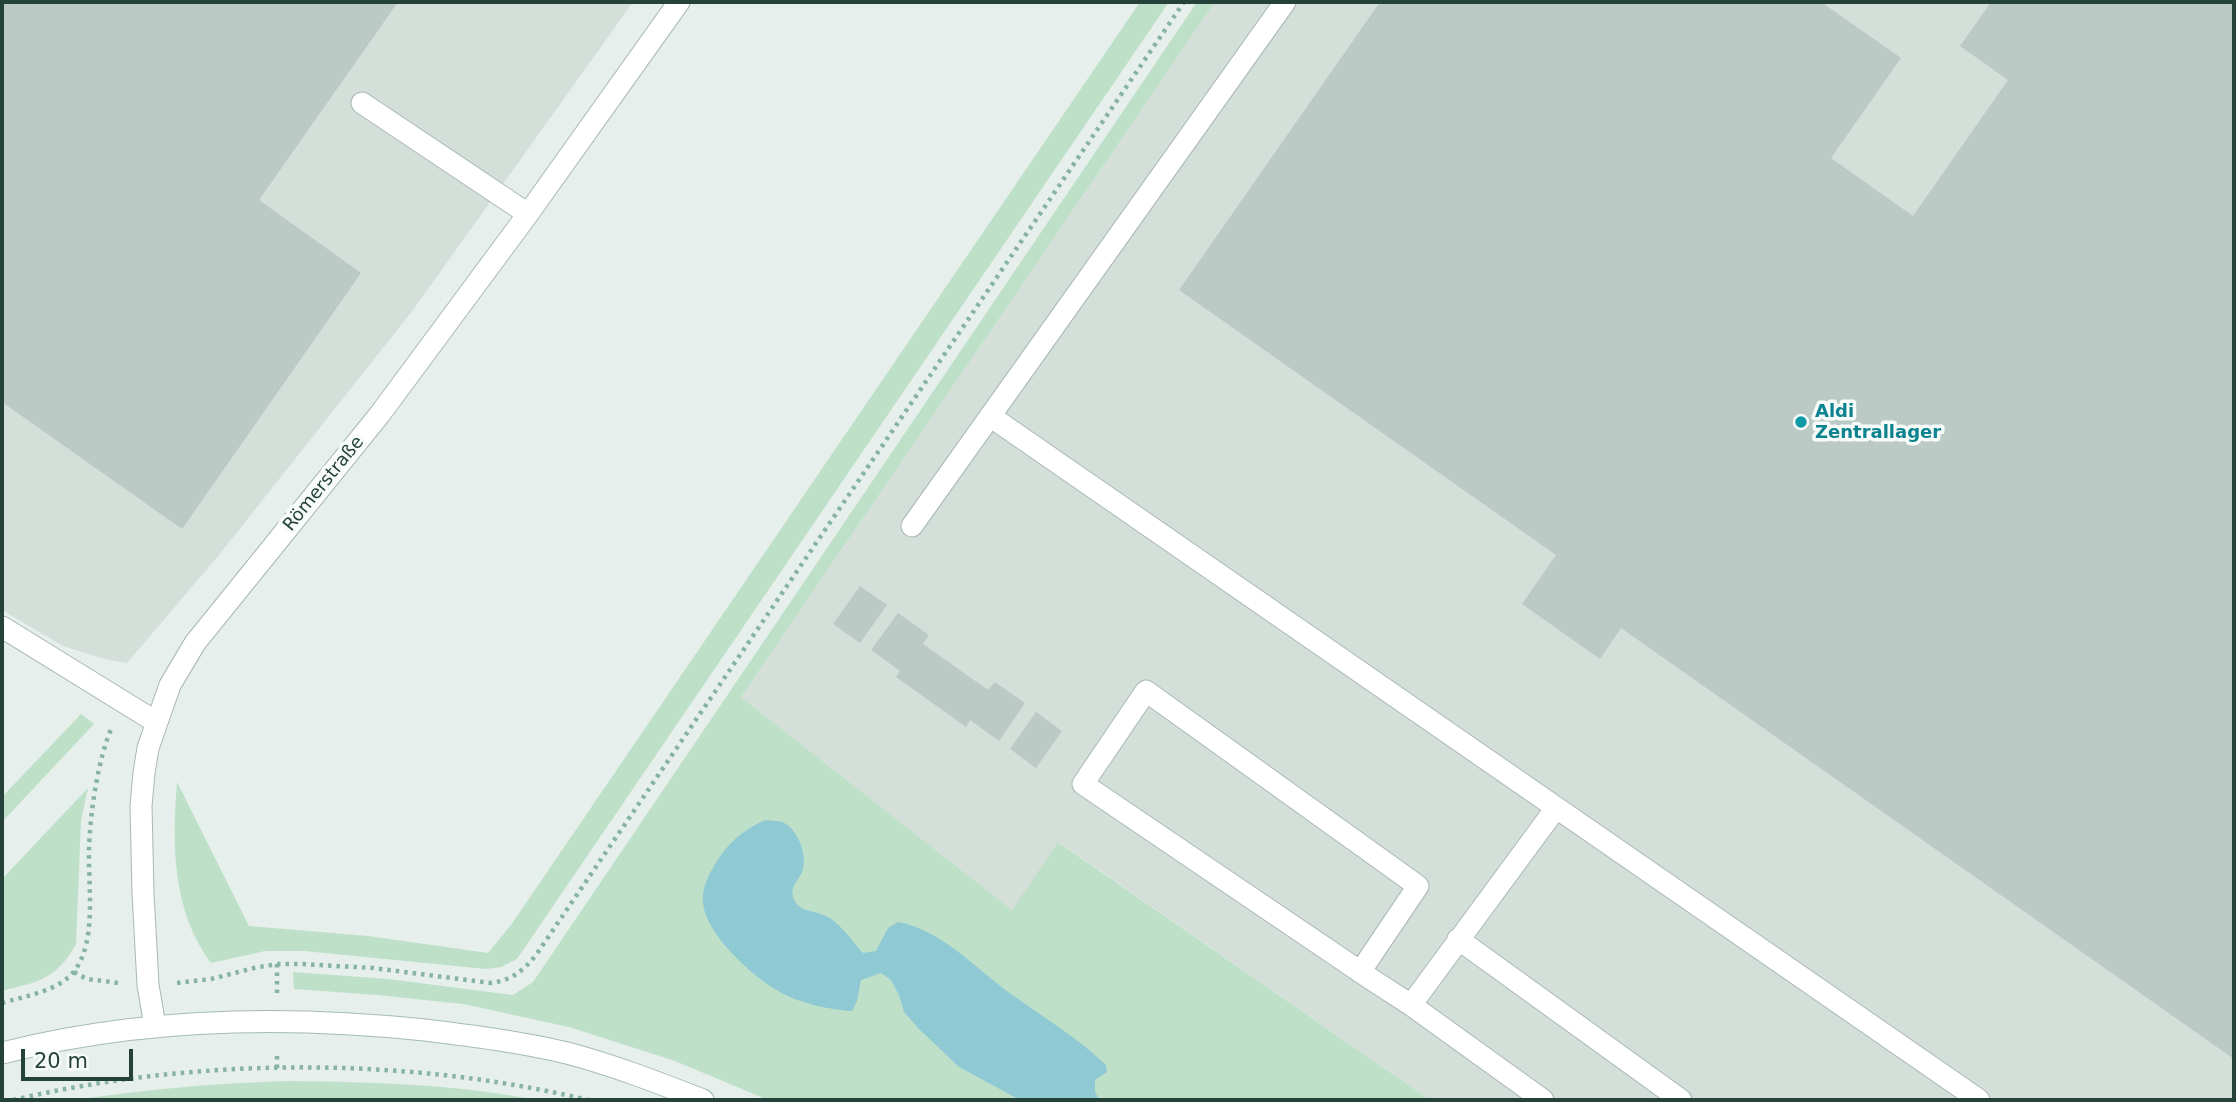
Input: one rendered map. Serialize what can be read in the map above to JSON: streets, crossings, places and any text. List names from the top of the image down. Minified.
{"streets":{"street":["Römerstraße"]},"places":["Aldi Zentrallager"],"scale_bar":"20 m"}
